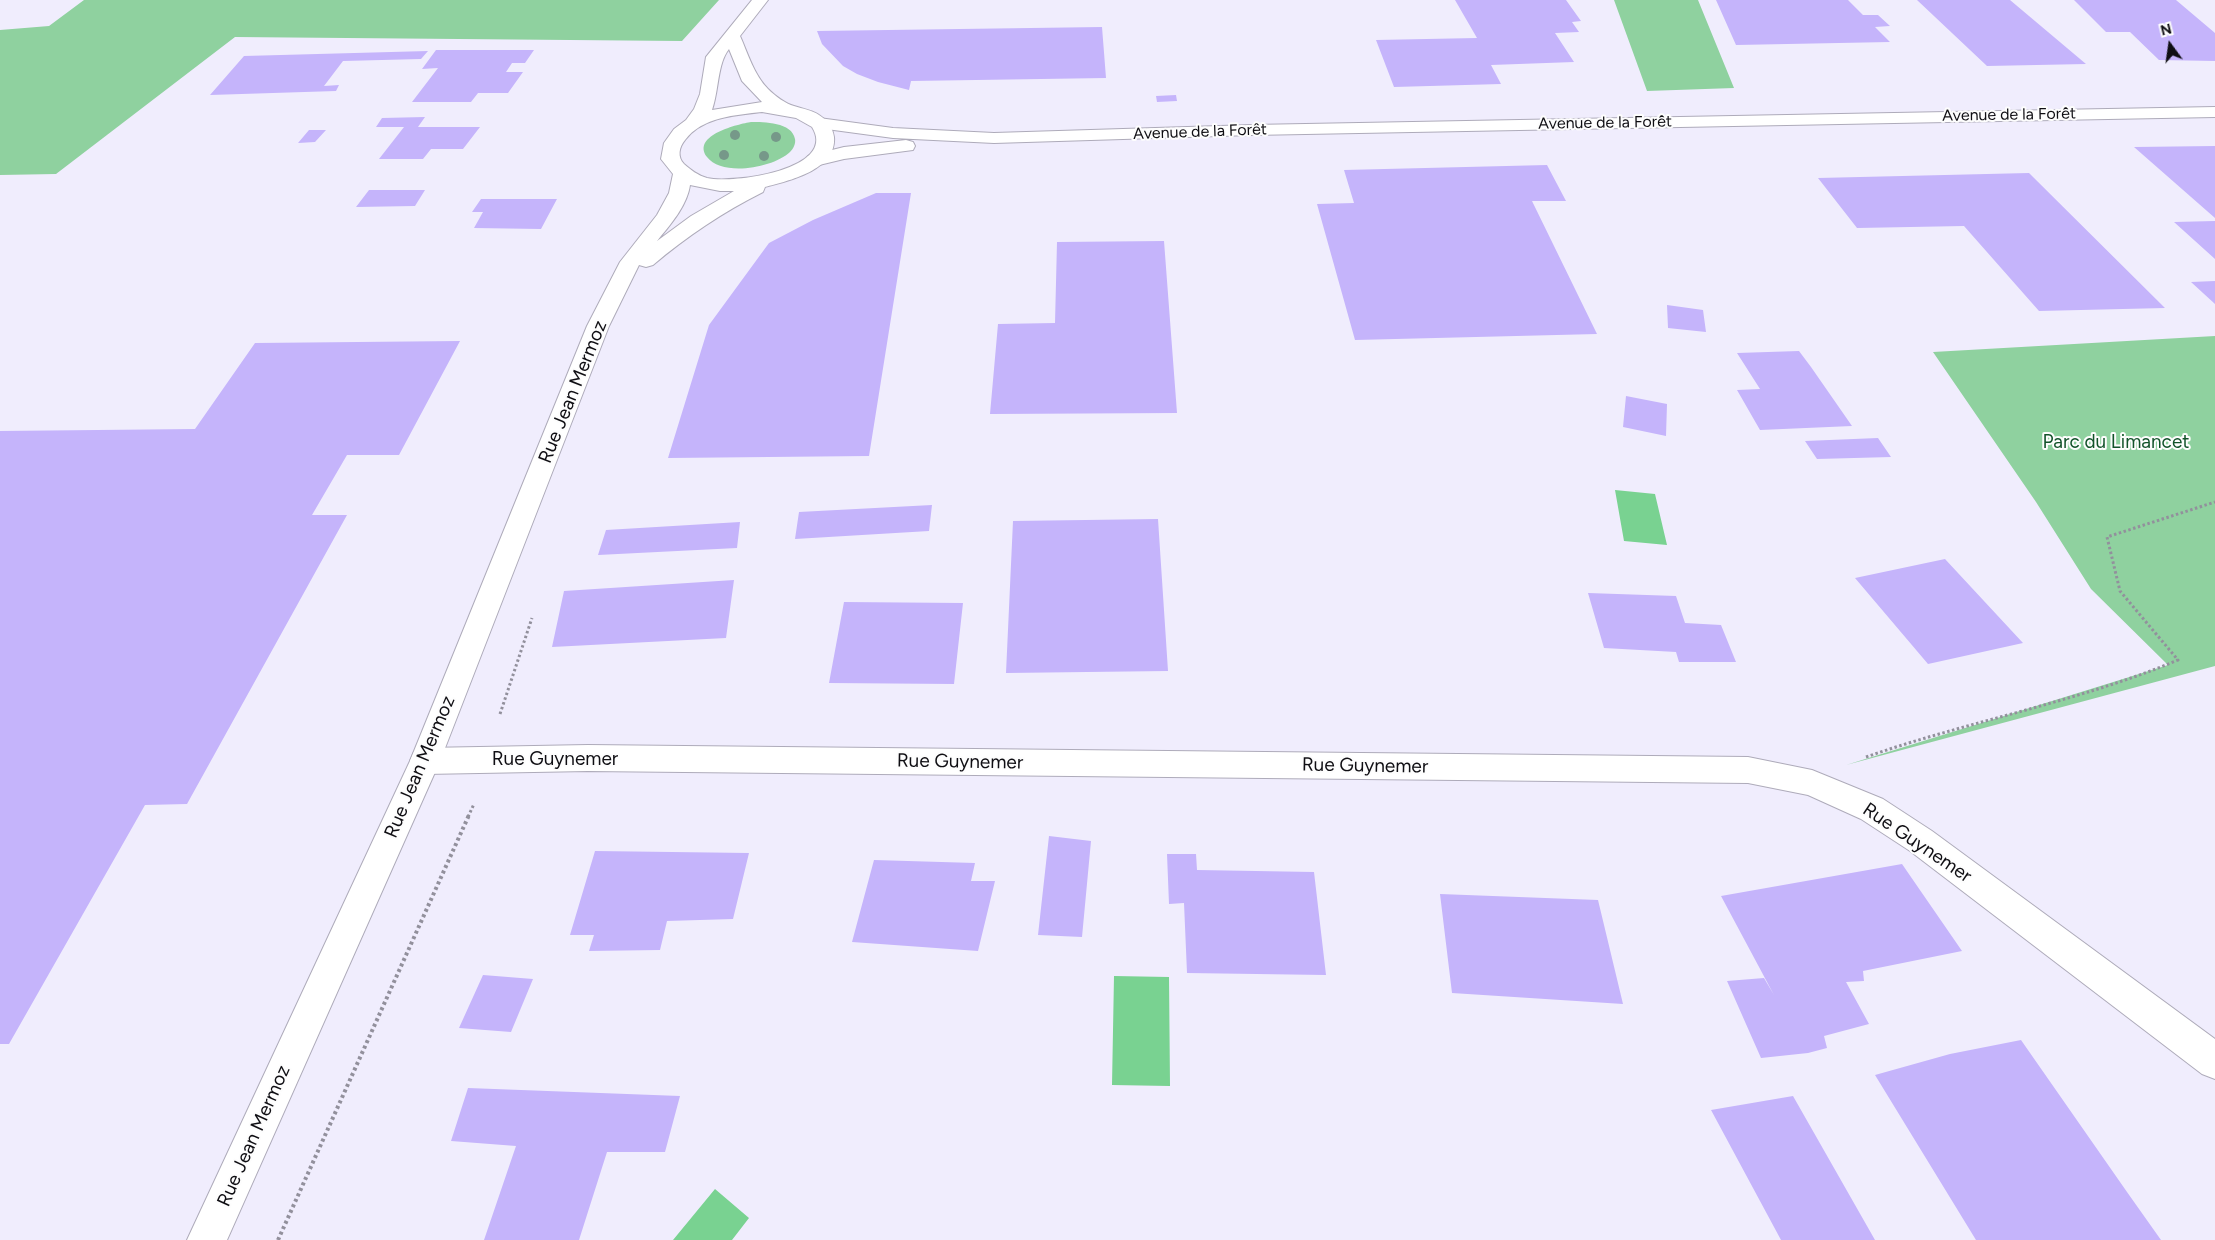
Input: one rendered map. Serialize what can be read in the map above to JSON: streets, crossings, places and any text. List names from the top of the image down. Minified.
{"streets":{"street":["Avenue de la Forêt","Rue Jean Mermoz","Rue Guynemer"]},"crossings":[["Rue Jean Mermoz","Rue Guynemer"]],"parks":["Parc du Limancet"],"north":"top"}
